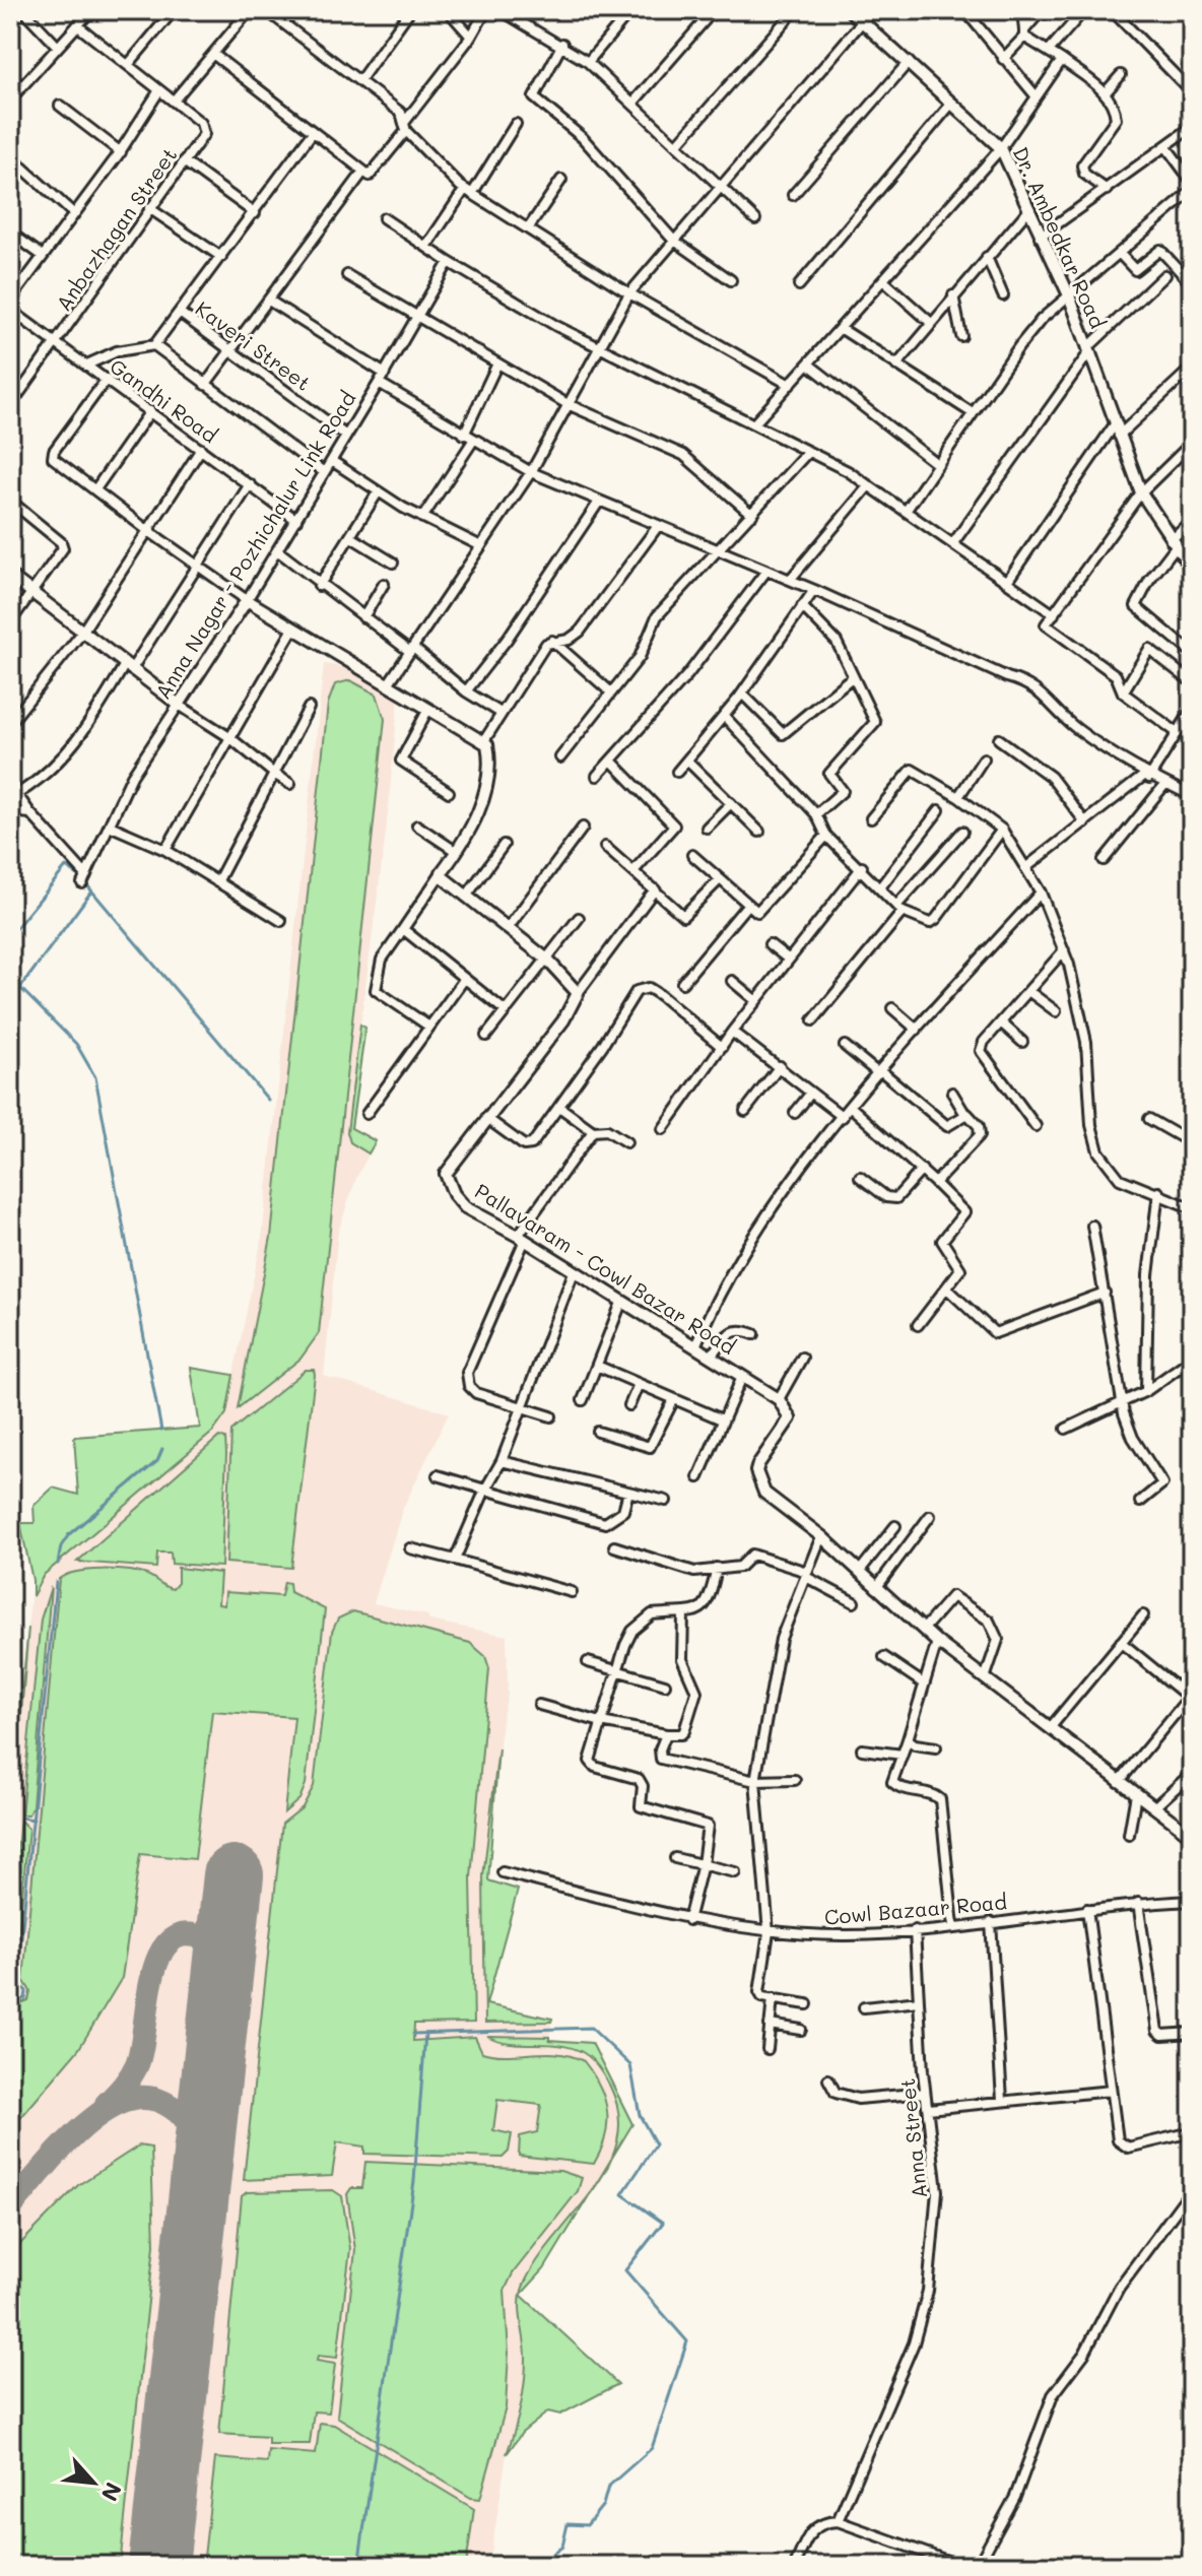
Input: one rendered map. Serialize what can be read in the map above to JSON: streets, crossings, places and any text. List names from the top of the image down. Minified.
{"streets":{"street":["Anbazhagan Street","Dr. Ambedkar Road","Kaveri Street","Gandhi Road","Anna Nagar - Pozhichalur Link Road","Pallavaram - Cowl Bazar Road","Cowl Bazaar Road","Anna Street"]},"crossings":[["Anbazhagan Street","Gandhi Road"],["Kaveri Street","Anna Nagar - Pozhichalur Link Road"],["Gandhi Road","Anna Nagar - Pozhichalur Link Road"],["Cowl Bazaar Road","Anna Street"]],"north":"bottom right"}
